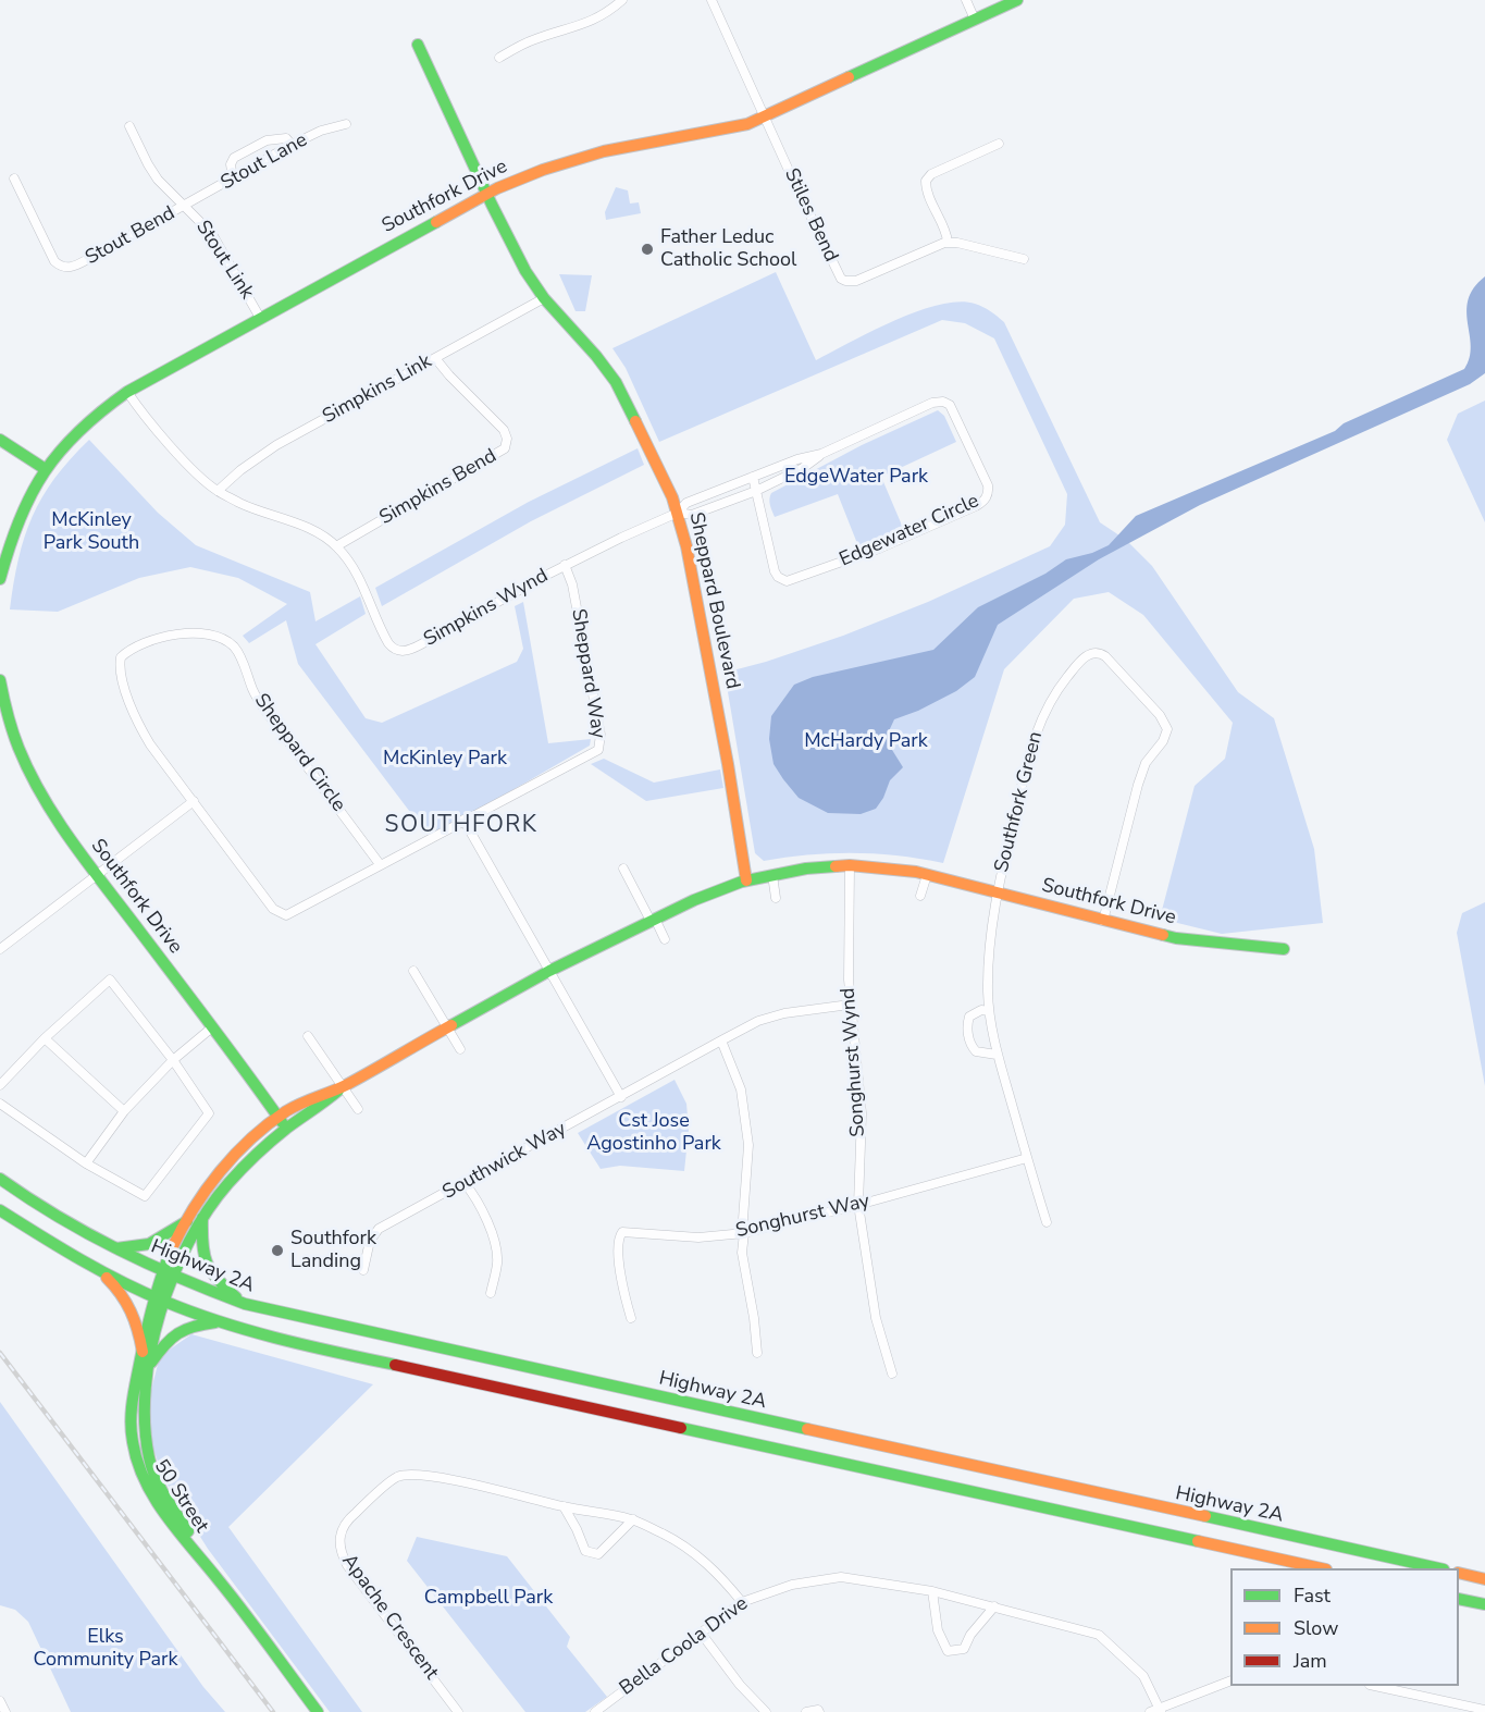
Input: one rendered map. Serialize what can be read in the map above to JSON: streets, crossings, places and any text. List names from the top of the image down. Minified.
{"streets":{"street":["Stout Lane","Southfork Drive","Stiles Bend","Stout Bend","Stout Link","Simpkins Link","Simpkins Bend","Edgewater Circle","Sheppard Boulevard","Simpkins Wynd","Sheppard Way","Sheppard Circle","Southfork Green","Songhurst Wynd","Southwick Way","Songhurst Way","Highway 2A","50 Street","Apache Crescent","Bella Coola Drive"]},"crossings":[["Stout Lane","Stout Bend"],["Stout Lane","Stout Link"],["Southfork Drive","Stiles Bend"],["Southfork Drive","Stout Link"],["Southfork Drive","Sheppard Boulevard"],["Southfork Drive","Simpkins Wynd"],["Southfork Drive","Southfork Green"],["Southfork Drive","Songhurst Wynd"],["Southfork Drive","Highway 2A"],["Southfork Drive","50 Street"],["Stout Bend","Stout Link"],["Simpkins Link","Simpkins Bend"],["Simpkins Link","Sheppard Boulevard"],["Simpkins Link","Simpkins Wynd"],["Simpkins Bend","Simpkins Wynd"],["Sheppard Boulevard","Simpkins Wynd"],["Simpkins Wynd","Sheppard Way"],["Sheppard Way","Sheppard Circle"],["Songhurst Wynd","Southwick Way"],["Songhurst Wynd","Songhurst Way"],["Highway 2A","50 Street"],["Apache Crescent","Bella Coola Drive"]],"districts":["SOUTHFORK"],"parks":["EdgeWater Park","McKinley Park South","McHardy Park","McKinley Park","Cst Jose Agostinho Park","Campbell Park","Elks Community Park"],"places":["Father Leduc Catholic School","Southfork Landing"],"legend":["Fast","Slow","Jam"]}
